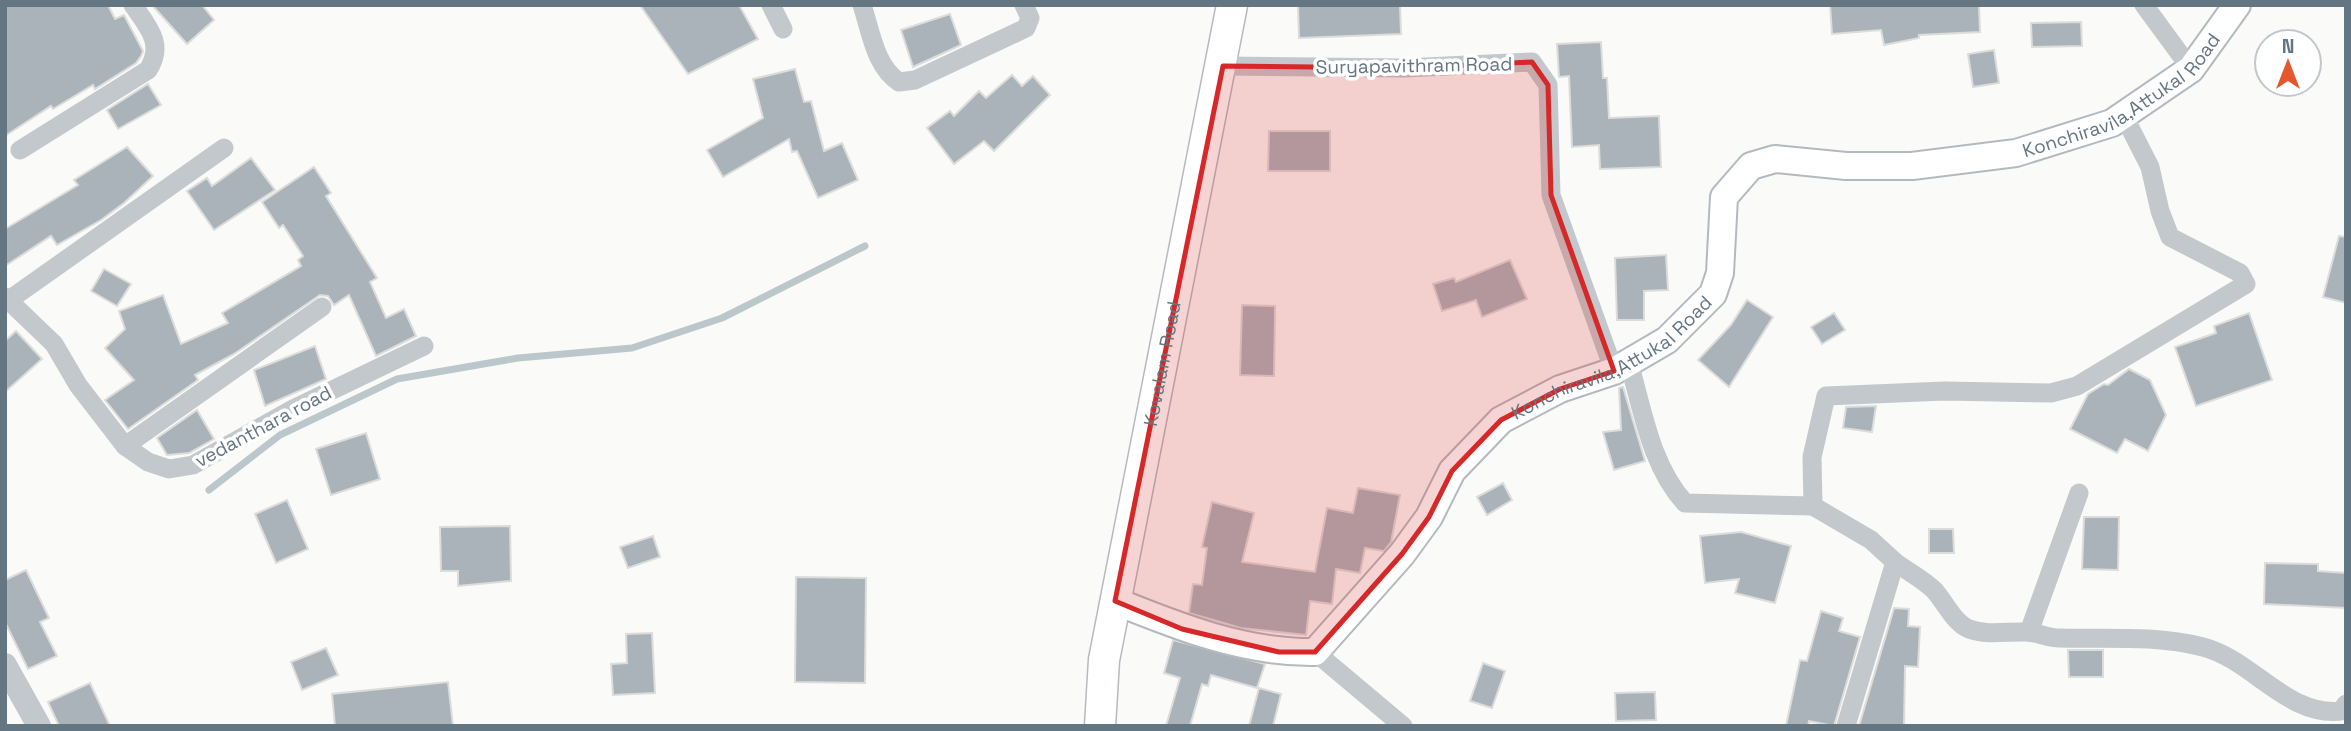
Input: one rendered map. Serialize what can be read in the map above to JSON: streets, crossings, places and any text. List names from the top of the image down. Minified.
{"streets":{"main road":["Konchiravila,Attukal Road","Kovalam Road"],"street":["Suryapavithram Road","vedanthara road"]},"crossings":[["Suryapavithram Road","Konchiravila,Attukal Road"],["Suryapavithram Road","Kovalam Road"]],"north":"top"}
